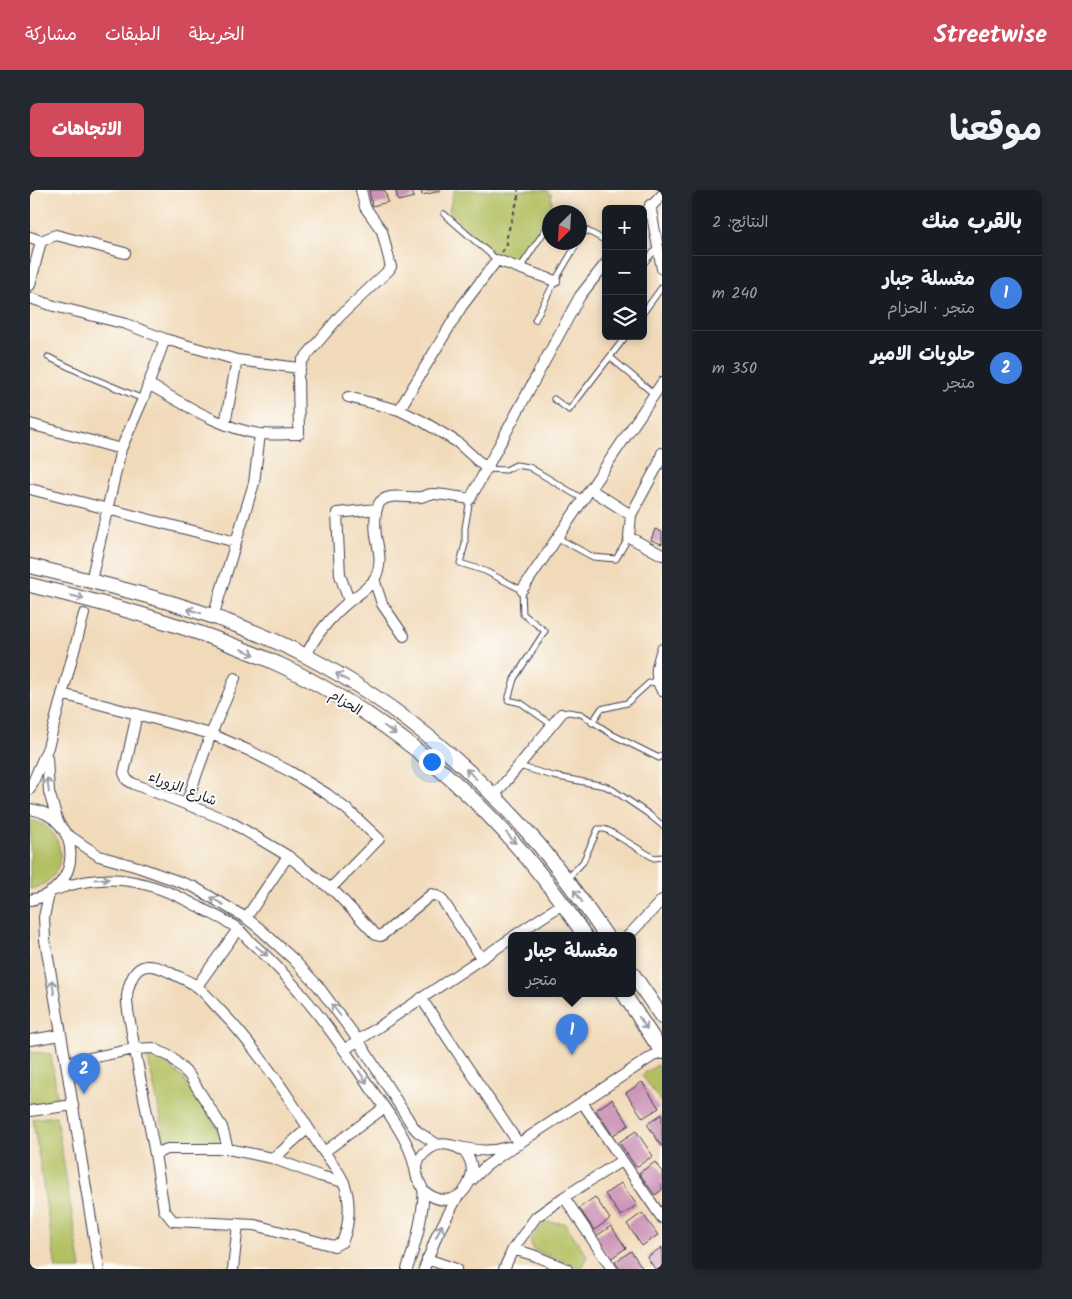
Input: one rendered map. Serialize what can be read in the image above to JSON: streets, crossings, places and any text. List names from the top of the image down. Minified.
{"streets":{"main road":["الحزام"],"street":["شارع الزوراء"]},"north":"bottom left","page":{"header":"Streetwise","nav":["الخريطة","الطبقات","مشاركة"],"title":"موقعنا","buttons":"الاتجاهات","heading":["بالقرب منك","النتائج: 2"],"map_buttons":["+","−"],"list":[{"mark":"1","name":"مغسلة جبار","note":"متجر · الحزام","value":"240 m"},{"mark":"2","name":"حلويات الامير","note":"متجر","value":"350 m"}],"popup":["مغسلة جبار","متجر"],"pins":["1","2"]}}
